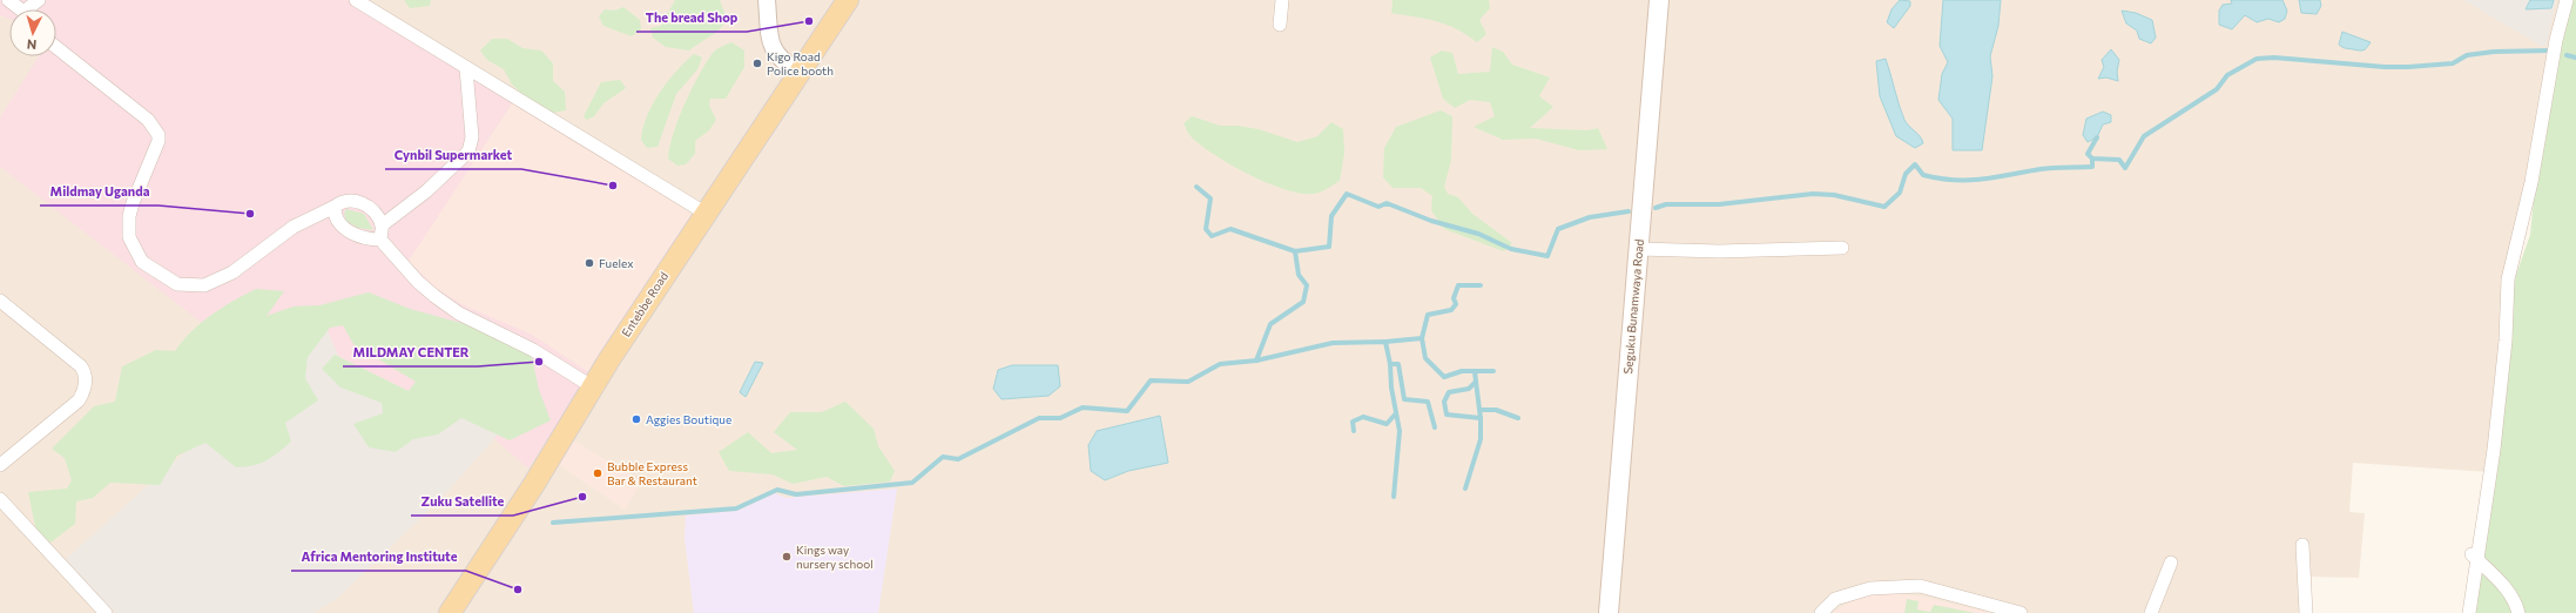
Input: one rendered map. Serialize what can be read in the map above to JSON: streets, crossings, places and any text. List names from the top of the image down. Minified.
{"streets":{"main road":["Entebbe Road","Seguku Bunamwaya Road"]},"places":["The bread Shop","Kigo Road Police booth","Cynbil Supermarket","Mildmay Uganda","Fuelex","MILDMAY CENTER","Aggies Boutique","Bubble Express Bar & Restaurant","Zuku Satellite","Kings way nursery school","Africa Mentoring Institute"],"north":"bottom"}
